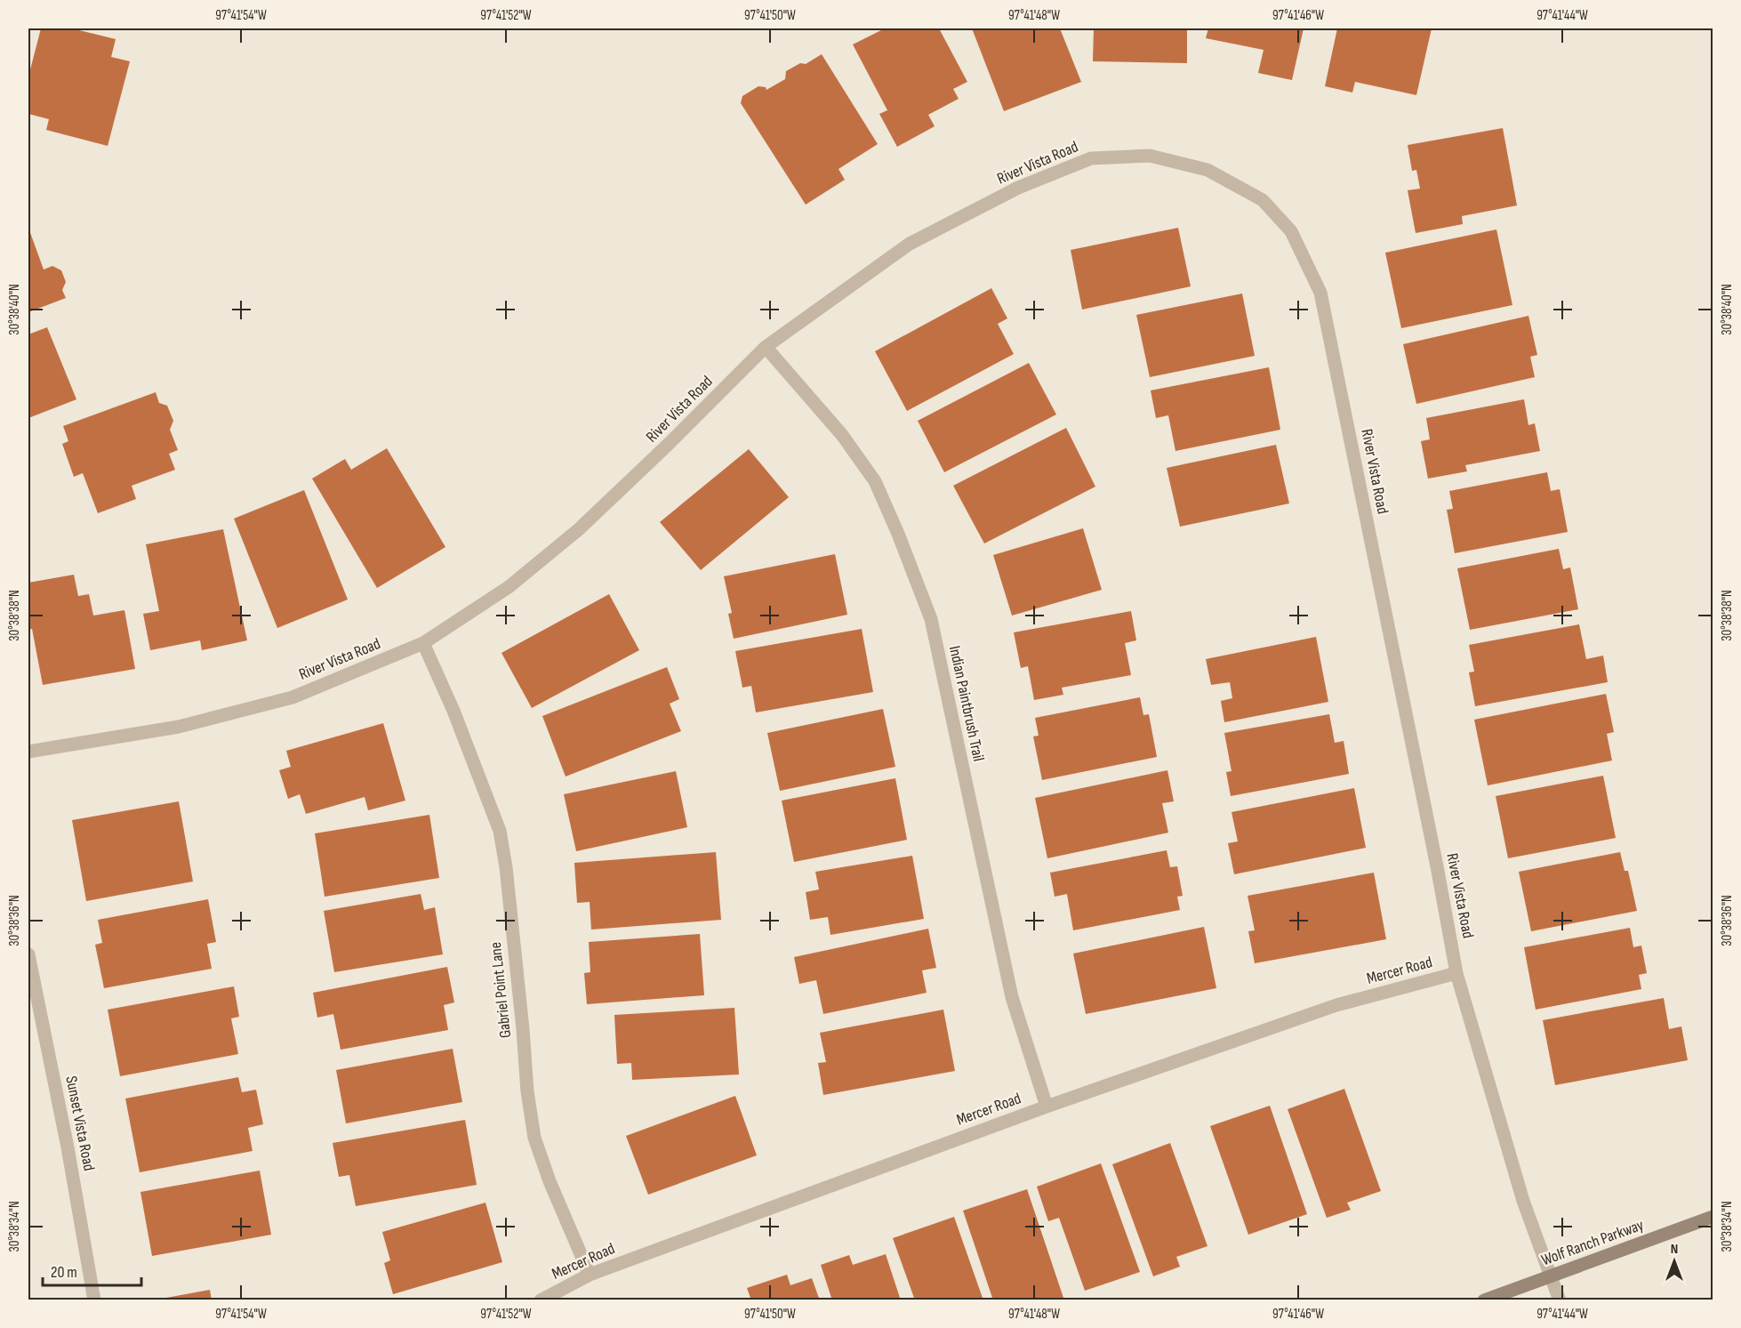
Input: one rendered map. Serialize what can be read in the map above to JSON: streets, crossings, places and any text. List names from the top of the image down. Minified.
{"streets":{"street":["River Vista Road","Indian Paintbrush Trail","Mercer Road","Gabriel Point Lane","Sunset Vista Road","Wolf Ranch Parkway"]},"crossings":[["River Vista Road","Indian Paintbrush Trail"],["River Vista Road","Mercer Road"],["River Vista Road","Gabriel Point Lane"],["River Vista Road","Wolf Ranch Parkway"],["Indian Paintbrush Trail","Mercer Road"],["Mercer Road","Gabriel Point Lane"]],"scale_bar":"20 m","north":"top","coordinates":["97°41'54\"W","97°41'52\"W","97°41'50\"W","97°41'48\"W","97°41'46\"W","97°41'44\"W","30°38'40\"N","30°38'38\"N","30°38'36\"N","30°38'34\"N"]}
